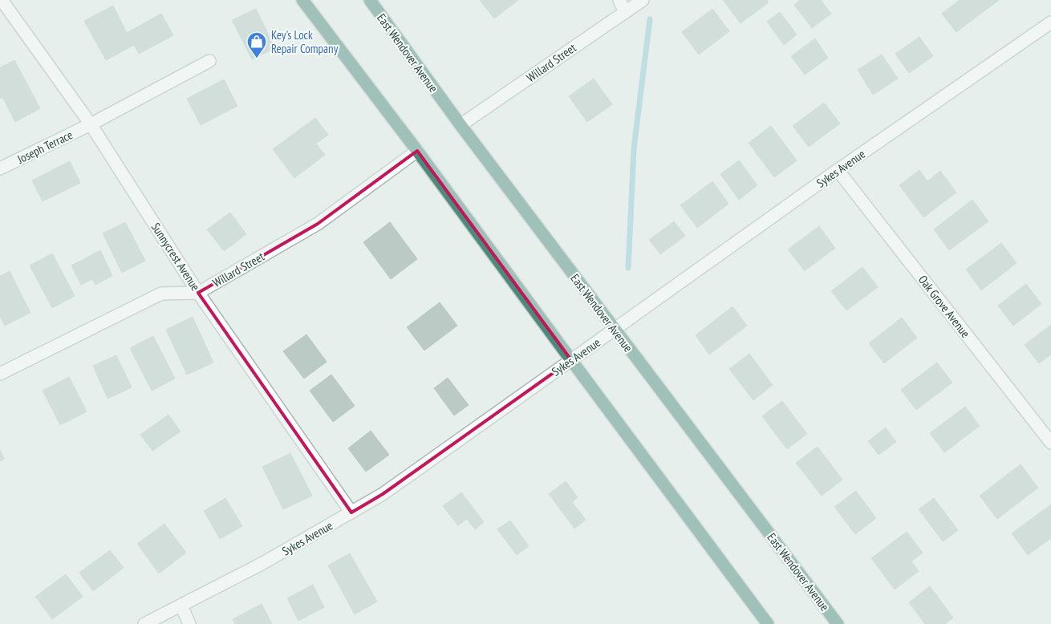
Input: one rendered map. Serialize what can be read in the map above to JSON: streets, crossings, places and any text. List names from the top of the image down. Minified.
{"streets":{"highway":["East Wendover Avenue"],"street":["Willard Street","Joseph Terrace","Sykes Avenue","Sunnycrest Avenue","Oak Grove Avenue"]},"crossings":[["East Wendover Avenue","Willard Street"],["East Wendover Avenue","Sykes Avenue"],["Willard Street","Sunnycrest Avenue"],["Joseph Terrace","Sunnycrest Avenue"],["Sykes Avenue","Sunnycrest Avenue"],["Sykes Avenue","Oak Grove Avenue"]],"places":{"shop":["Key's Lock Repair Company"]}}
